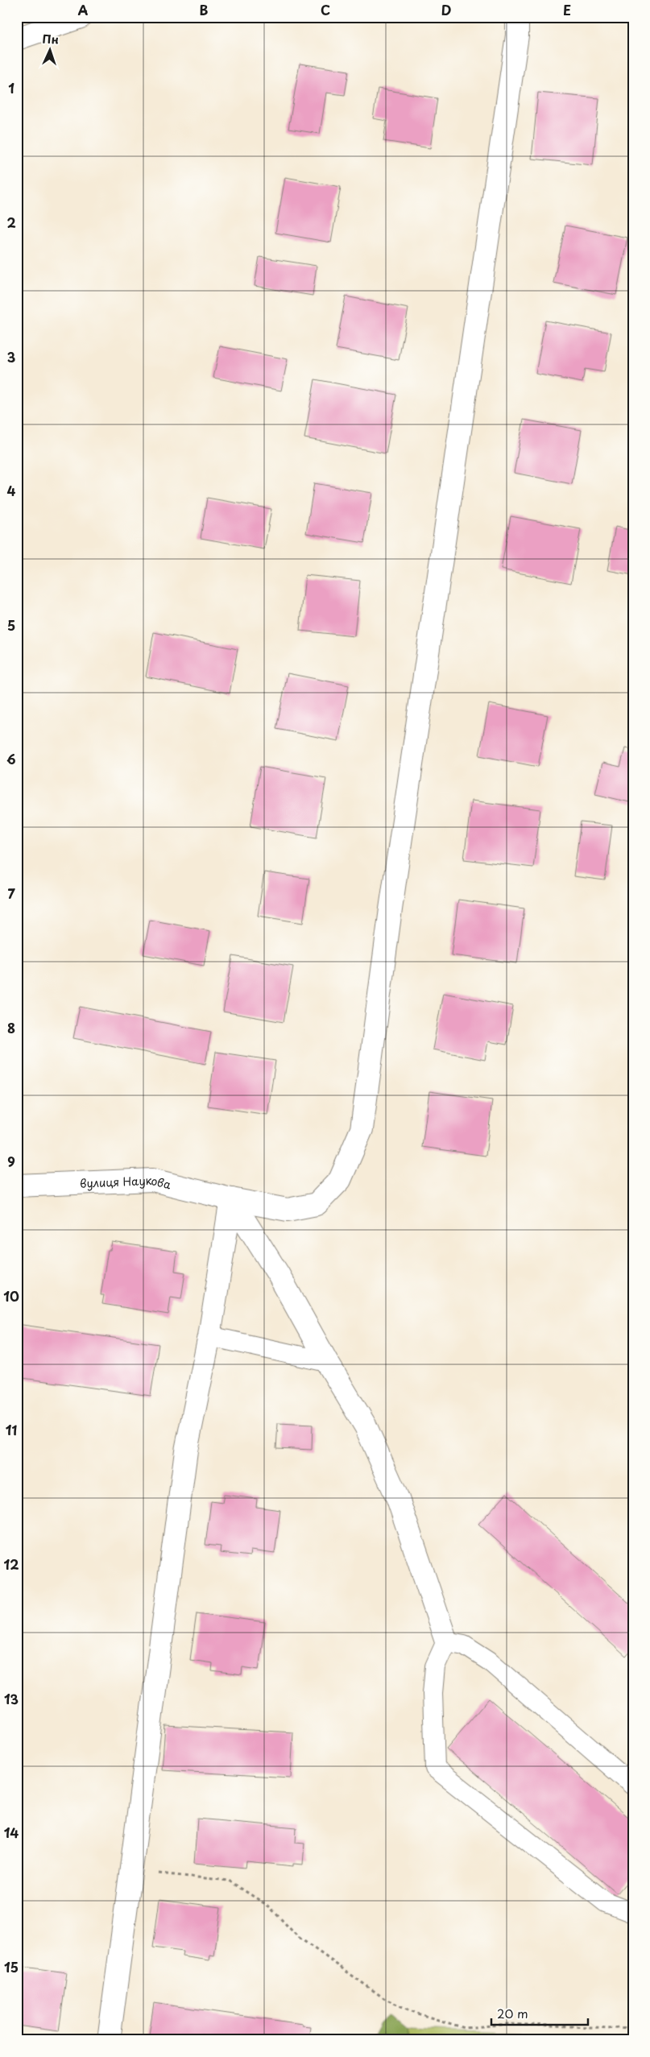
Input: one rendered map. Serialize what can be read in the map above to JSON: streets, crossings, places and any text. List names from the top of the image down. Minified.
{"streets":{"street":["вулиця Наукова"]},"scale_bar":"20 m","north":"top","grid":{"columns":["A","B","C","D","E"],"rows":["1","2","3","4","5","6","7","8","9","10","11","12","13","14","15"]}}
